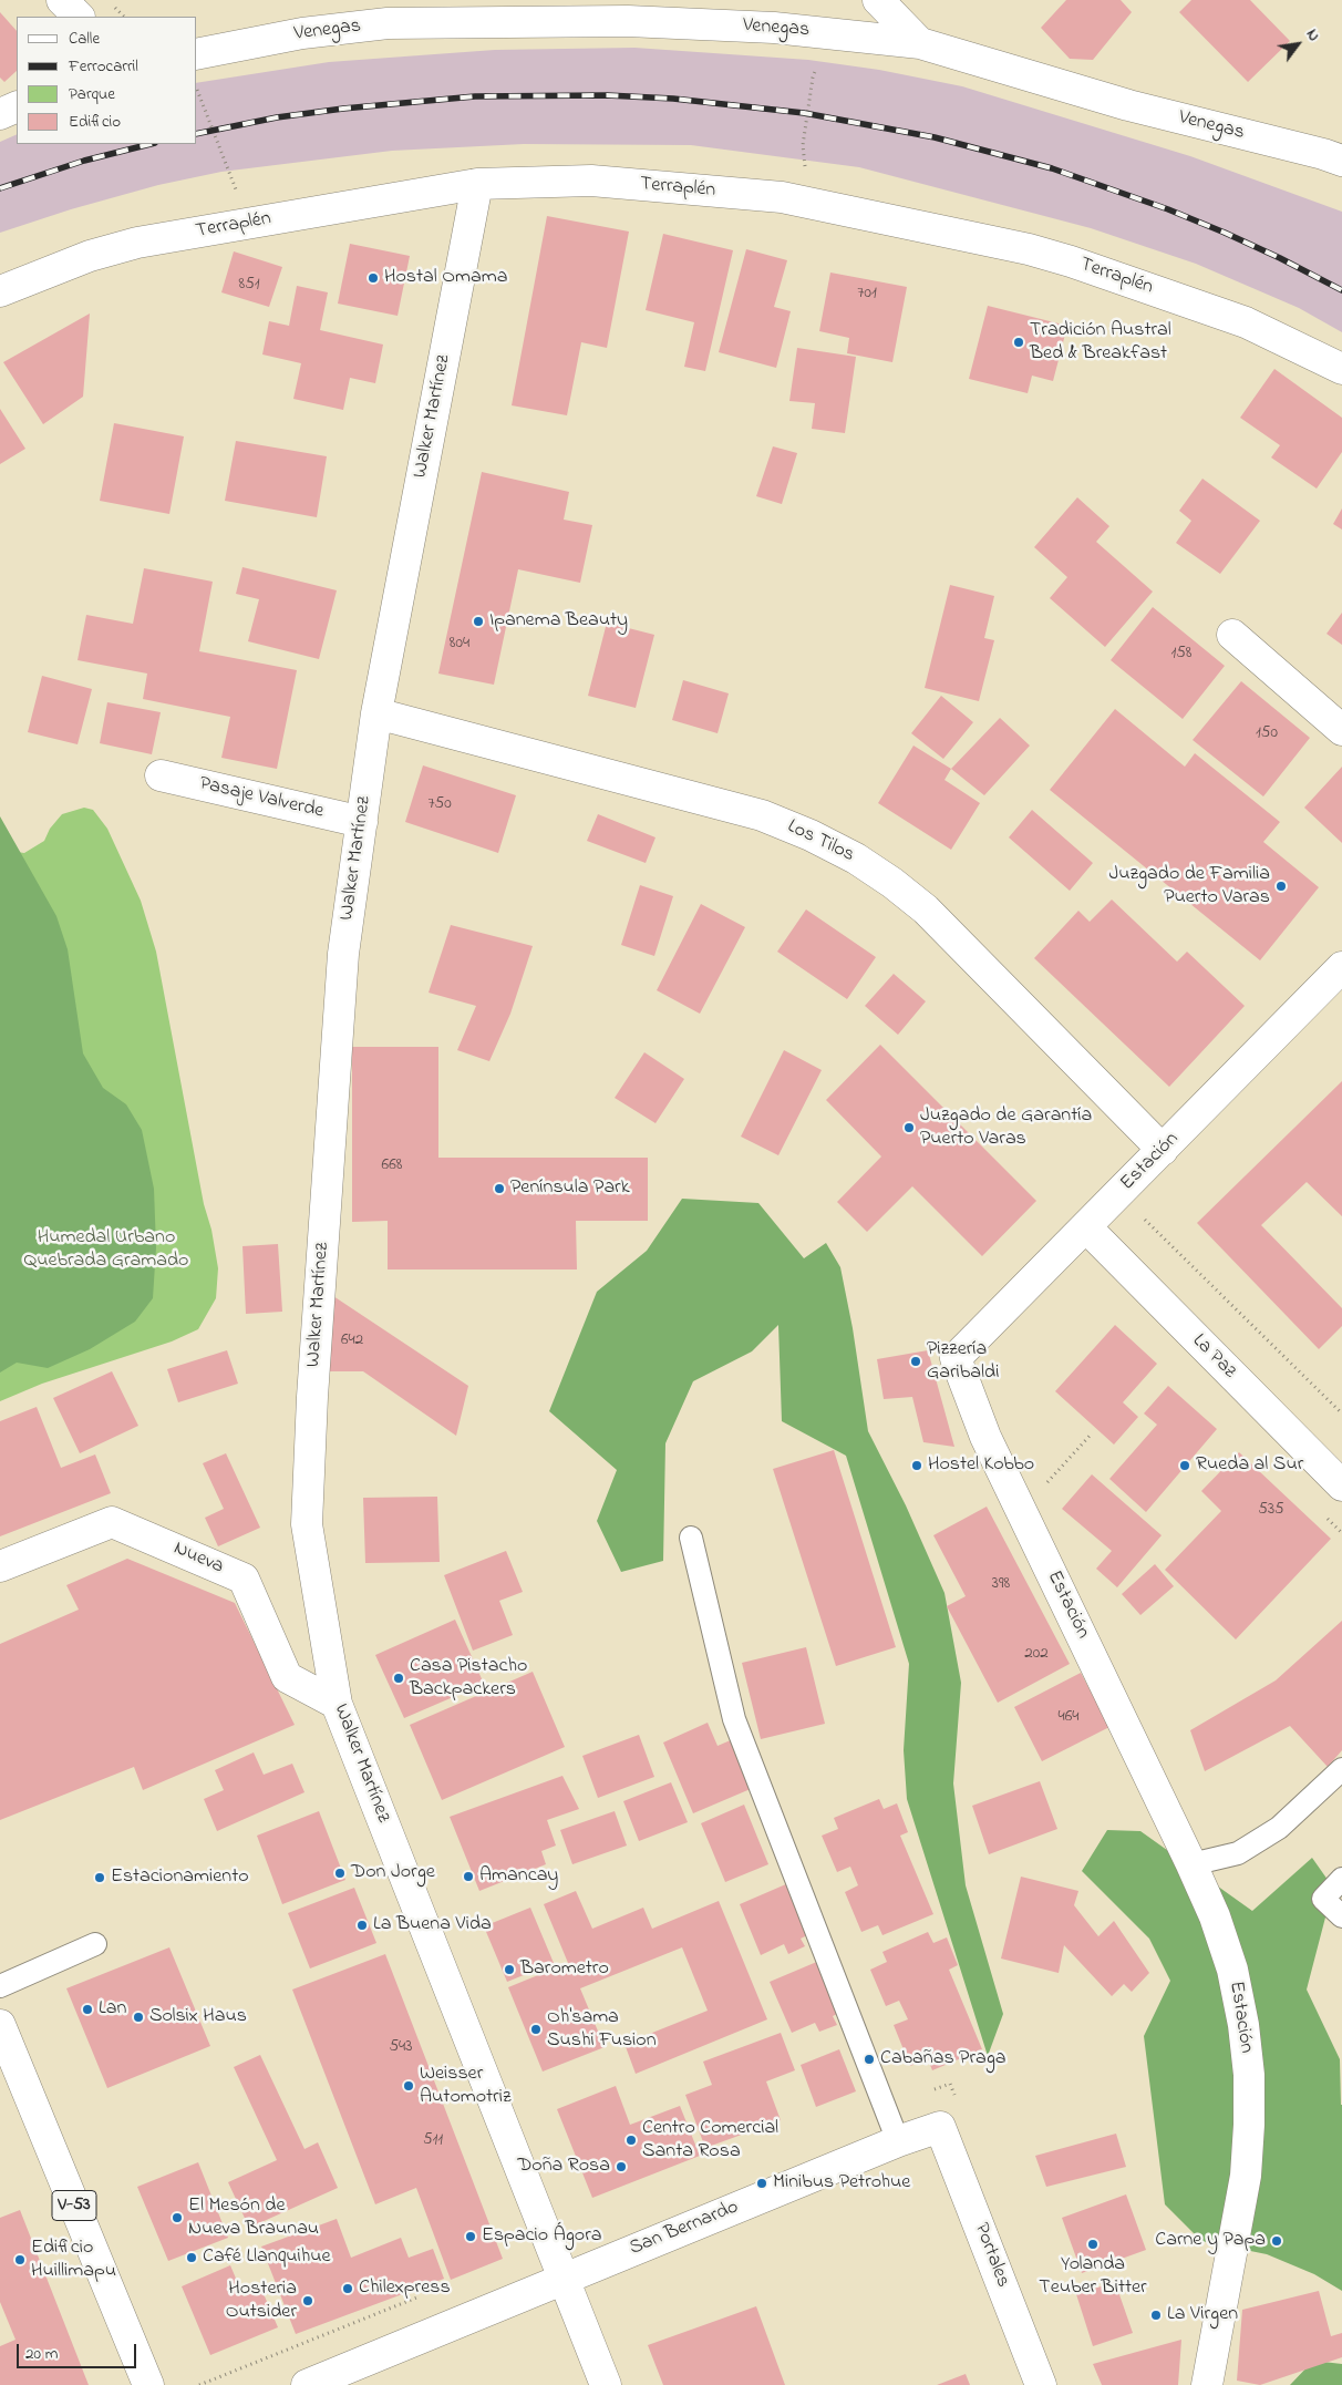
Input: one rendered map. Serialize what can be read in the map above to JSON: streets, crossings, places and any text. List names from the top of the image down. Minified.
{"streets":{"street":["Venegas","Terraplén","Walker Martínez","Pasaje Valverde","Los Tilos","Estación","La Paz","Nueva","V-53","San Bernardo","Portales"]},"crossings":[["Terraplén","Walker Martínez"],["Walker Martínez","Pasaje Valverde"],["Walker Martínez","Los Tilos"],["Walker Martínez","Nueva"],["Walker Martínez","San Bernardo"],["Los Tilos","Estación"],["Estación","La Paz"],["San Bernardo","Portales"]],"parks":["Humedal Urbano Quebrada Gramado"],"places":["Hostal Omama","Tradición Austral Bed & Breakfast","Ipanema Beauty","Juzgado de Familia Puerto Varas","Juzgado de Garantía Puerto Varas","Península Park","Pizzería Garibaldi","Hostel Kobbo","Rueda al Sur","Casa Pistacho Backpackers","Don Jorge","Amancay","Estacionamiento","La Buena Vida","Barometro","Lan","Solsix Haus","Oh'sama Sushi Fusion","Cabañas Praga","Weisser Automotriz","Centro Comercial Santa Rosa","Doña Rosa","Minibus Petrohue","El Mesón de Nueva Braunau","Espacio Ágora","Carne y Papa","Yolanda Teuber Bitter","Café Llanquihue","Edificio Huillimapu","Chilexpress","Hosteria Outsider","La Virgen"],"house_numbers":["851","701","804","158","150","750","668","642","535","398","202","464","543","511"],"legend":["Calle","Ferrocarril","Parque","Edificio"],"scale_bar":"20 m","north":"top right"}
